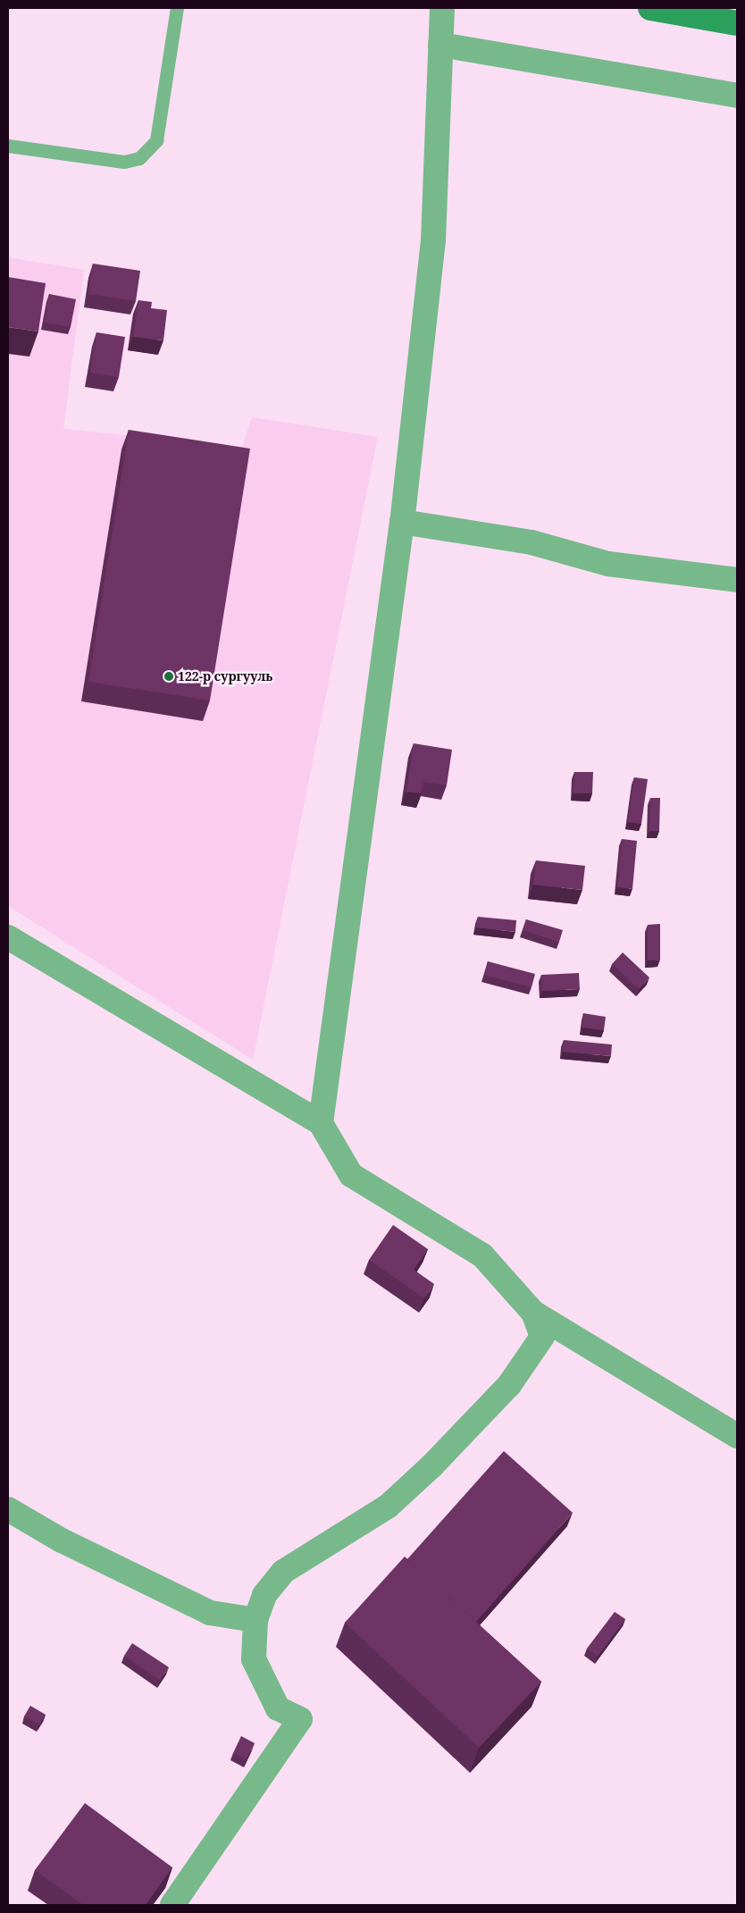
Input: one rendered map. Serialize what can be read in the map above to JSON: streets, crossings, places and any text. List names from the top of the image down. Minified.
{"places":["122-р сургууль"]}
